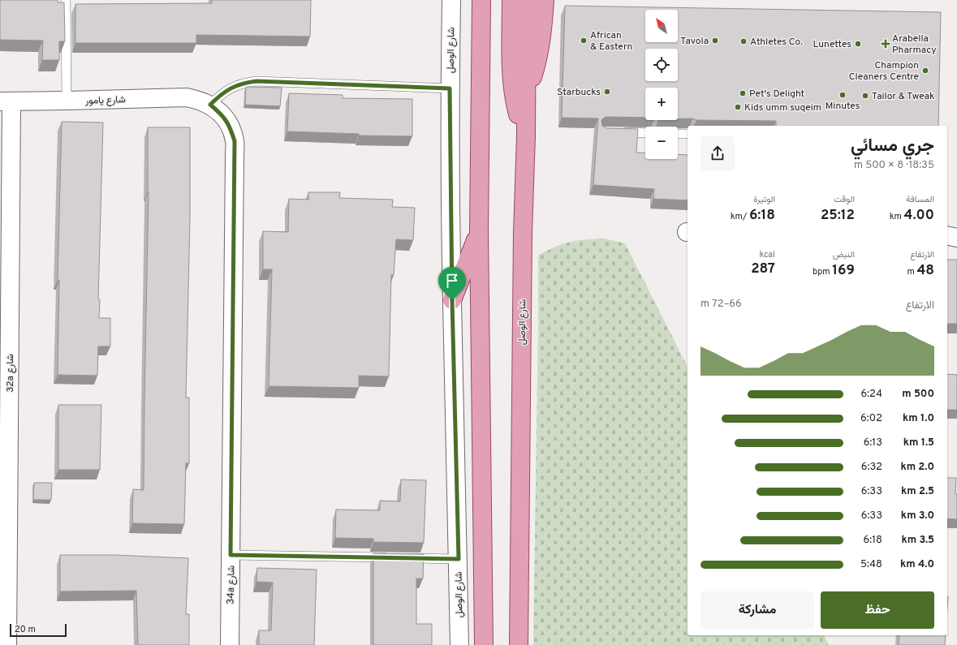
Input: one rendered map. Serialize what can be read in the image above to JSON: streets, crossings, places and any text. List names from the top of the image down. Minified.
{"streets":{"main road":["شارع الوصل"],"street":["شارع يامور","32a شارع","34a شارع"]},"crossings":[["شارع يامور","32a شارع"],["شارع يامور","34a شارع"]],"places":{"other":["African & Eastern","Tavola","Athletes Co.","Lunettes","Champion Cleaners Centre","Starbucks","Pet's Delight","Minutes","Tailor & Tweak","Kids umm suqeim"],"health":["Arabella Pharmacy"]},"scale_bar":"20 m","north":"top left","page":{"map_buttons":["+","−"],"heading":["جري مسائي","18:35 · 8 × 500 m"],"stats":[["المسافة","4.00 km"],["الوقت","25:12"],["الوتيرة","6:18 /km"],["الارتفاع","48 m"],["النبض","169 bpm"],["kcal","287"]],"chart":["الارتفاع","66–72 m"],"list":[{"name":"500 m","note":"6:24"},{"name":"1.0 km","note":"6:02"},{"name":"1.5 km","note":"6:13"},{"name":"2.0 km","note":"6:32"},{"name":"2.5 km","note":"6:33"},{"name":"3.0 km","note":"6:33"},{"name":"3.5 km","note":"6:18"},{"name":"4.0 km","note":"5:48"}],"buttons":["حفظ","مشاركة"],"scale":"20 m"}}
